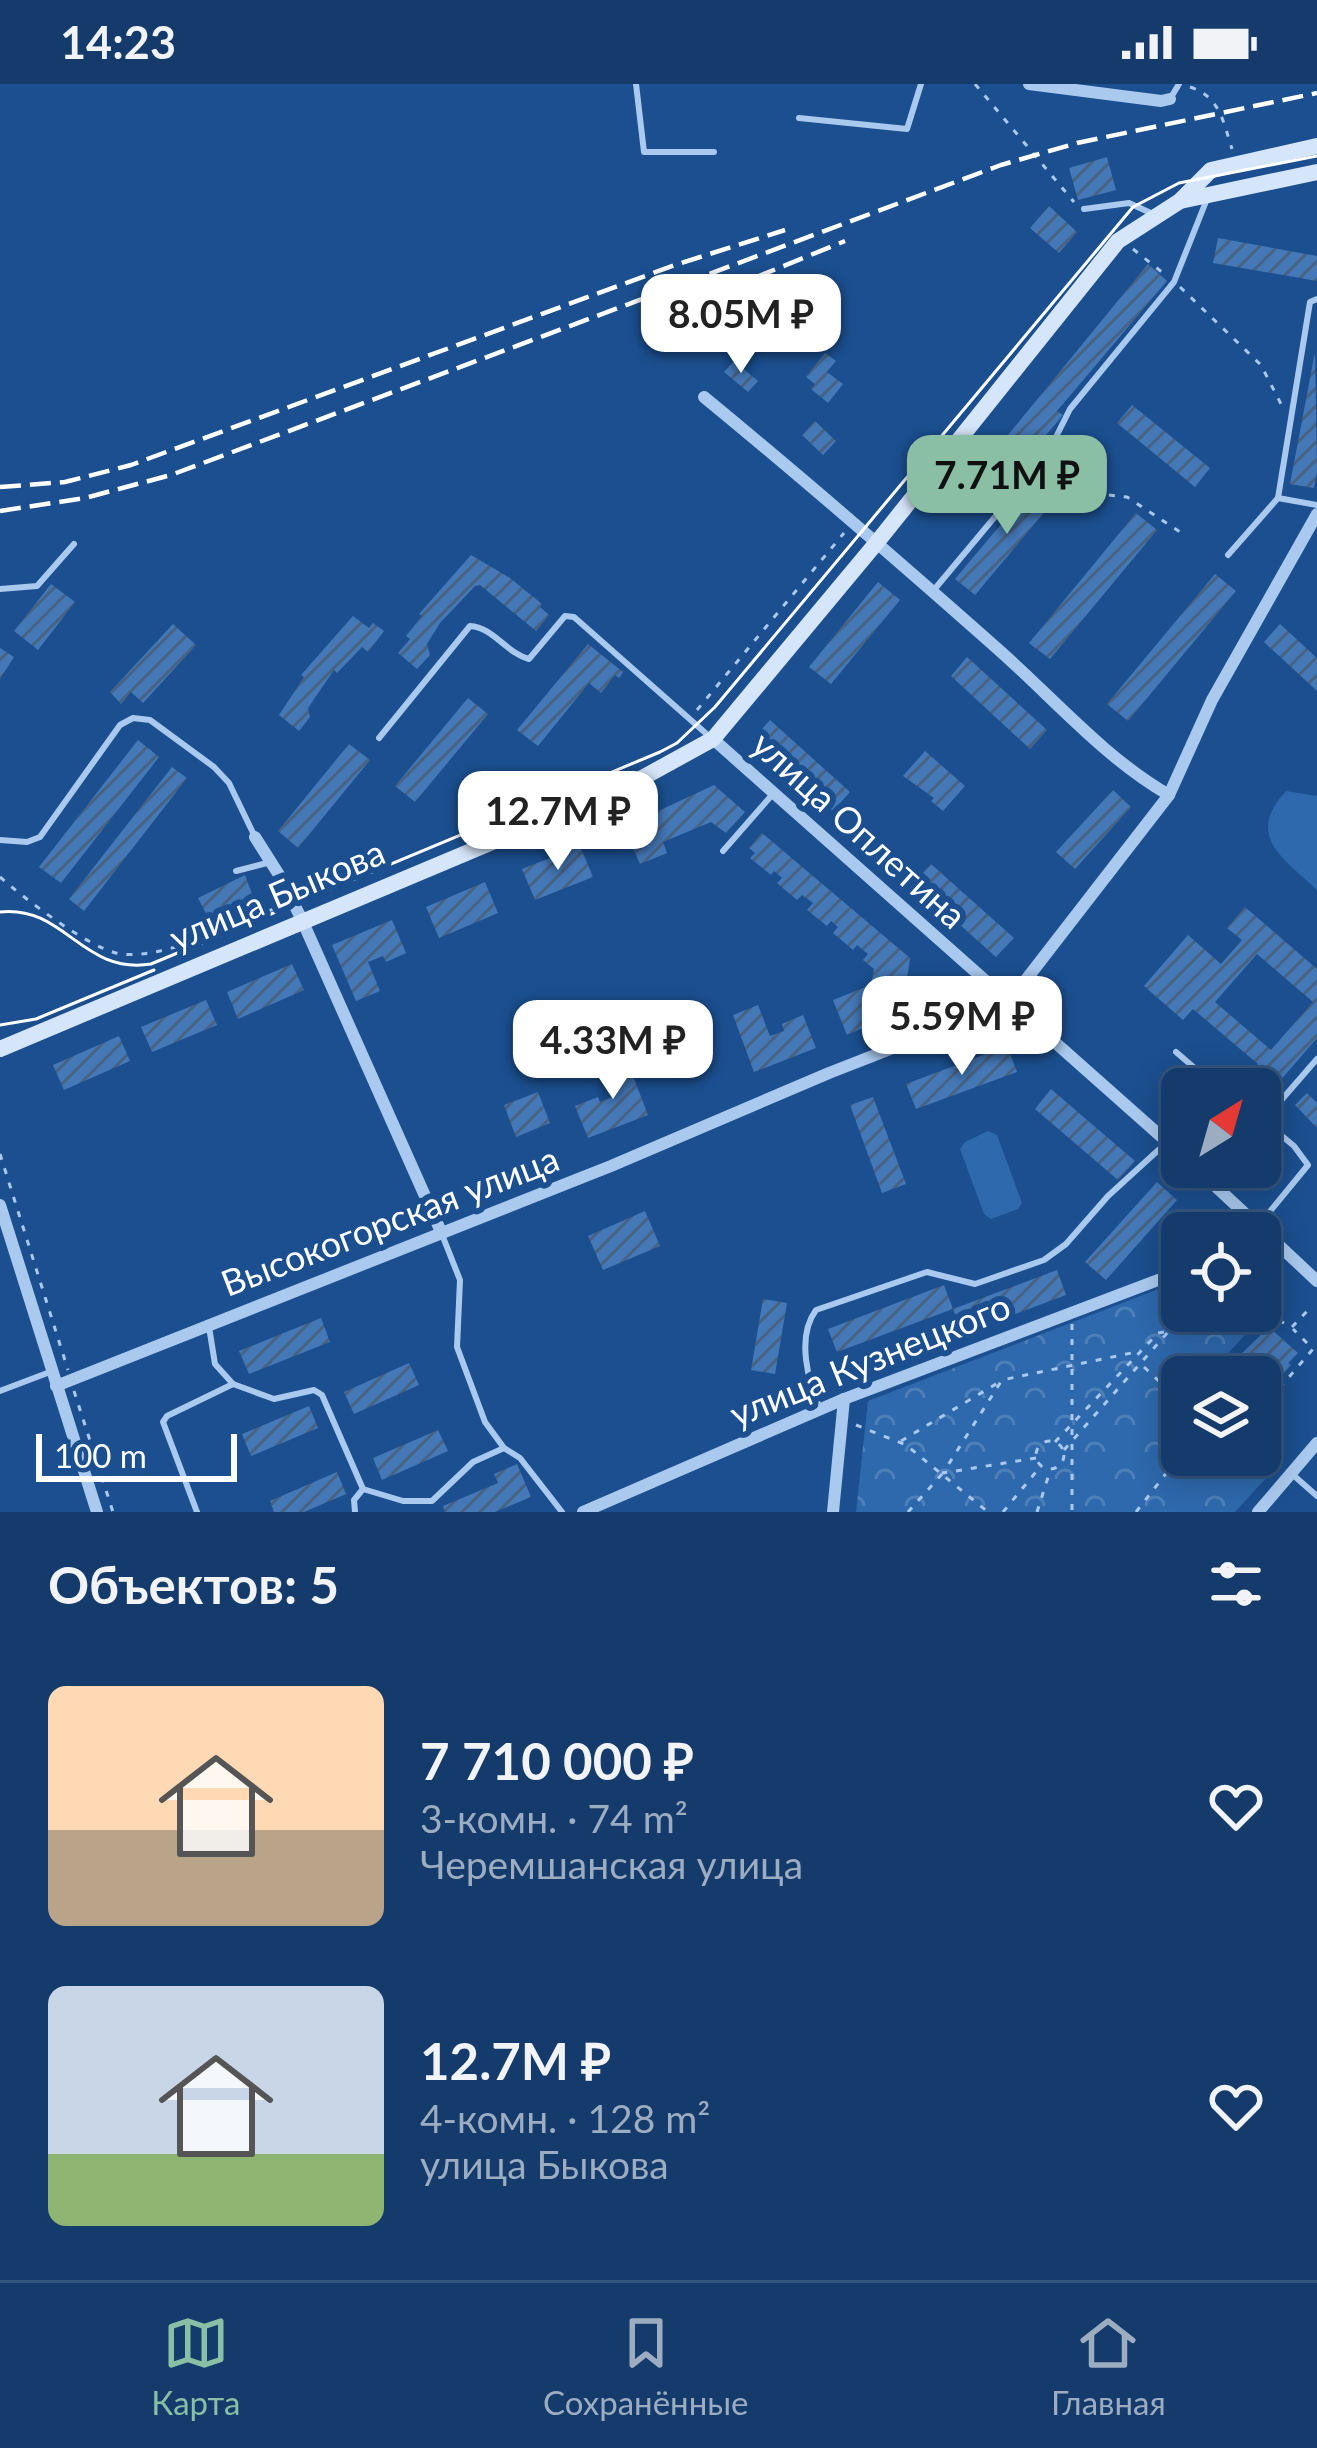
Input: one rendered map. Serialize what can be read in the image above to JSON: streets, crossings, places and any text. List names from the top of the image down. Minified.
{"streets":{"street":["улица Оплетина","улица Быкова","Высокогорская улица","улица Кузнецкого"]},"crossings":[["улица Оплетина","улица Быкова"],["улица Оплетина","Высокогорская улица"]],"scale_bar":"100 m","north":"top right","page":{"status":"14:23","price":["8.05M ₽","7.71M ₽","12.7M ₽","5.59M ₽","4.33M ₽"],"scale":"100 m","heading":"Объектов: 5","list":[{"name":"7 710 000 ₽","note":"3-комн. · 74 m² · Черемшанская улица"},{"name":"12.7M ₽","note":"4-комн. · 128 m² · улица Быкова"}],"tabs":["Карта","Сохранённые","Главная"]}}
